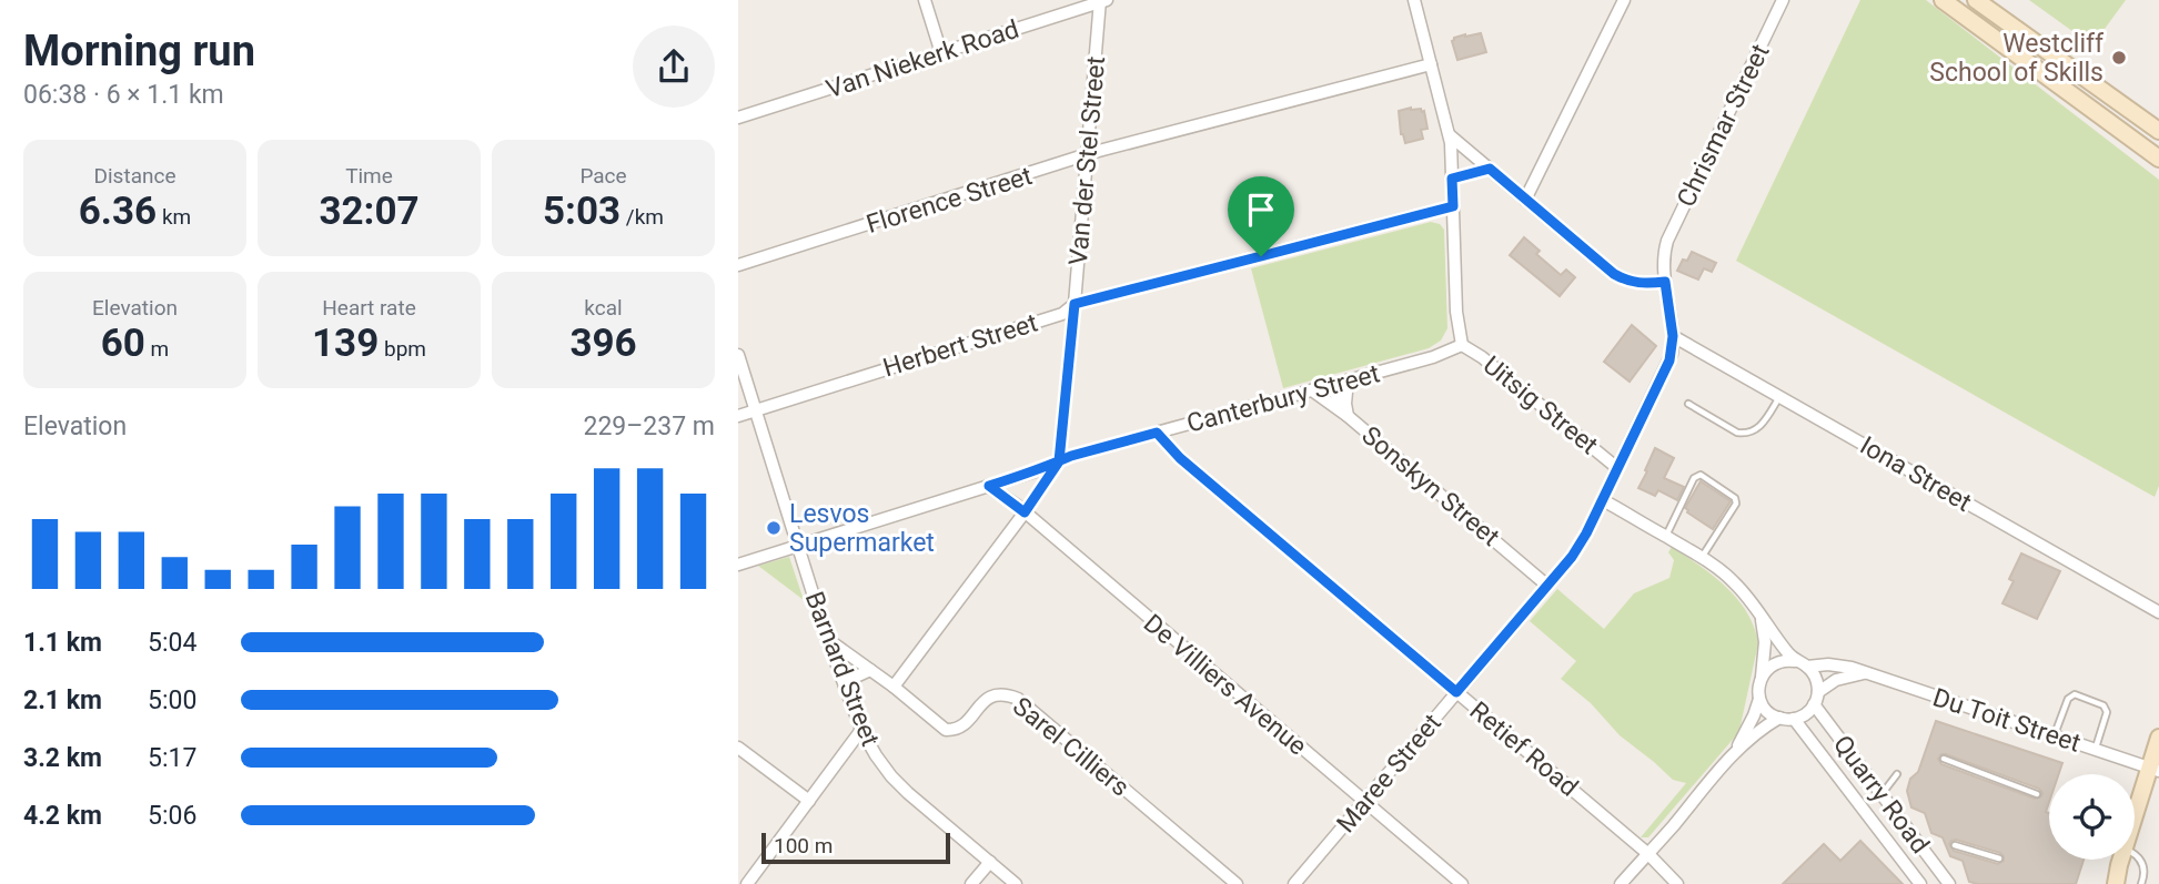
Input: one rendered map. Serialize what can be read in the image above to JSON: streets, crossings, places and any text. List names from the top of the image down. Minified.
{"streets":{"street":["Van Niekerk Road","Chrismar Street","Van der Stel Street","Florence Street","Herbert Street","Canterbury Street","Uitsig Street","Iona Street","Sonskyn Street","Barnard Street","De Villiers Avenue","Du Toit Street","Sarel Cilliers","Retief Road","Maree Street","Quarry Road"]},"crossings":[["Van Niekerk Road","Van der Stel Street"],["Chrismar Street","Maree Street"],["Van der Stel Street","Florence Street"],["Van der Stel Street","Herbert Street"],["Van der Stel Street","Canterbury Street"],["Van der Stel Street","De Villiers Avenue"],["Van der Stel Street","Sarel Cilliers"],["Herbert Street","Barnard Street"],["Canterbury Street","Uitsig Street"],["Canterbury Street","Sonskyn Street"],["Canterbury Street","Barnard Street"],["Canterbury Street","De Villiers Avenue"],["Canterbury Street","Retief Road"],["Uitsig Street","Maree Street"],["Iona Street","Maree Street"],["Sonskyn Street","Maree Street"],["Barnard Street","Sarel Cilliers"],["De Villiers Avenue","Maree Street"],["Du Toit Street","Quarry Road"],["Retief Road","Maree Street"]],"places":["Westcliff School of Skills","Lesvos Supermarket"],"scale_bar":"100 m","page":{"heading":["Morning run","06:38 · 6 × 1.1 km"],"stats":[["Distance","6.36 km"],["Time","32:07"],["Pace","5:03 /km"],["Elevation","60 m"],["Heart rate","139 bpm"],["kcal","396"]],"chart":["Elevation","229–237 m"],"list":[{"name":"1.1 km","note":"5:04"},{"name":"2.1 km","note":"5:00"},{"name":"3.2 km","note":"5:17"},{"name":"4.2 km","note":"5:06"}],"scale":"100 m"}}
